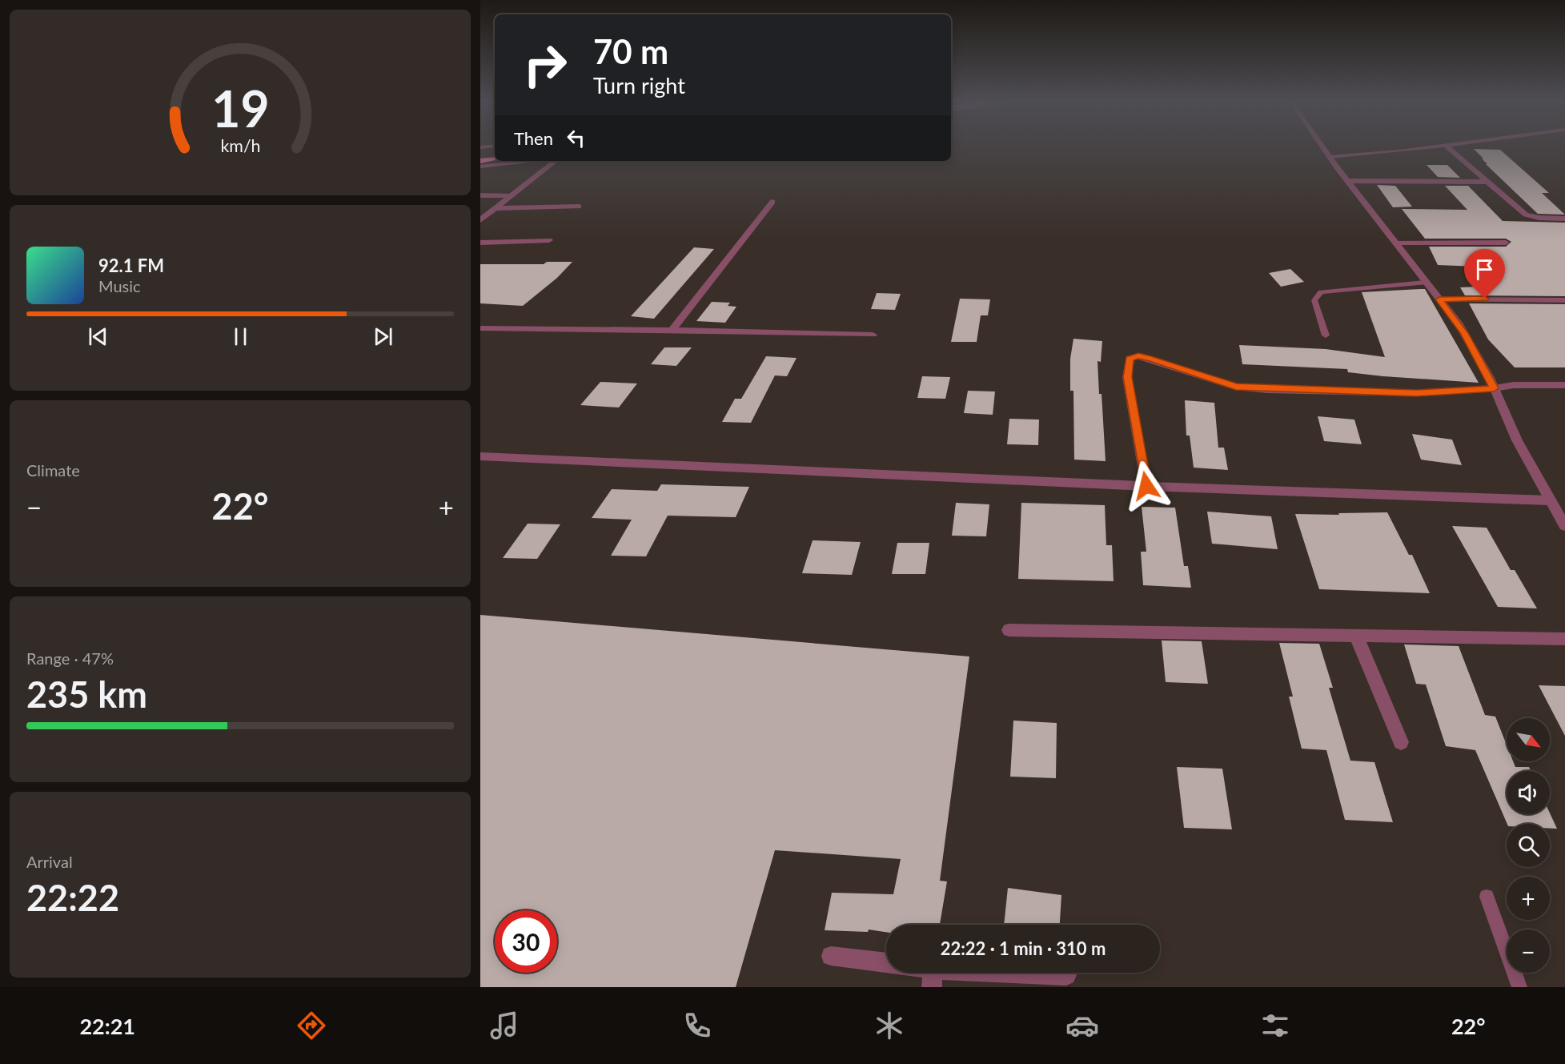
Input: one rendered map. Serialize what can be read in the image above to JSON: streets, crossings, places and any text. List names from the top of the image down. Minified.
{"north":"bottom right","page":{"turn":["70 m","Turn right"],"then":"Then","song":["92.1 FM","Music"],"tile":["Climate",["Range · 47%","235 km"],["Arrival","22:22"]],"heat":["−","22°","+"],"map_buttons":["+","−"],"limit":"30","trip":"22:22 · 1 min · 310 m","tabs":["22:21","22°"],"gauge":["19","km/h"]}}
